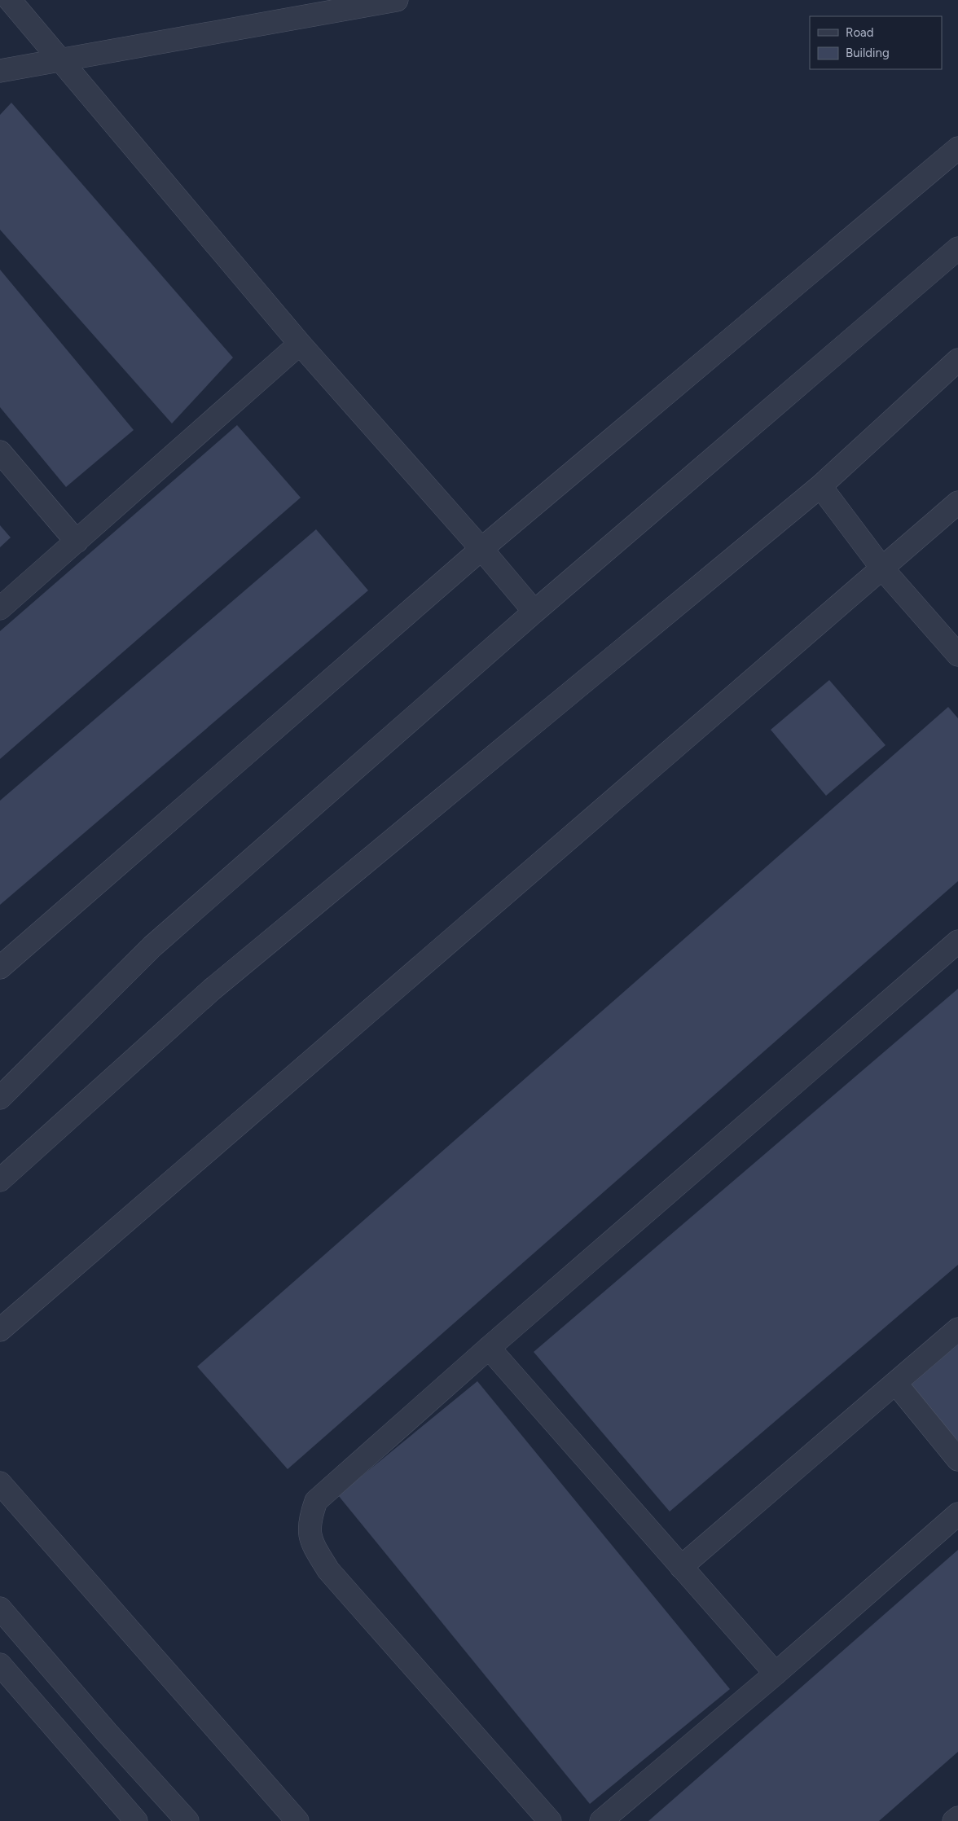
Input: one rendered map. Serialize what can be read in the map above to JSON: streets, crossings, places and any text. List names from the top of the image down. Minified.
{"legend":["Road","Building"]}
